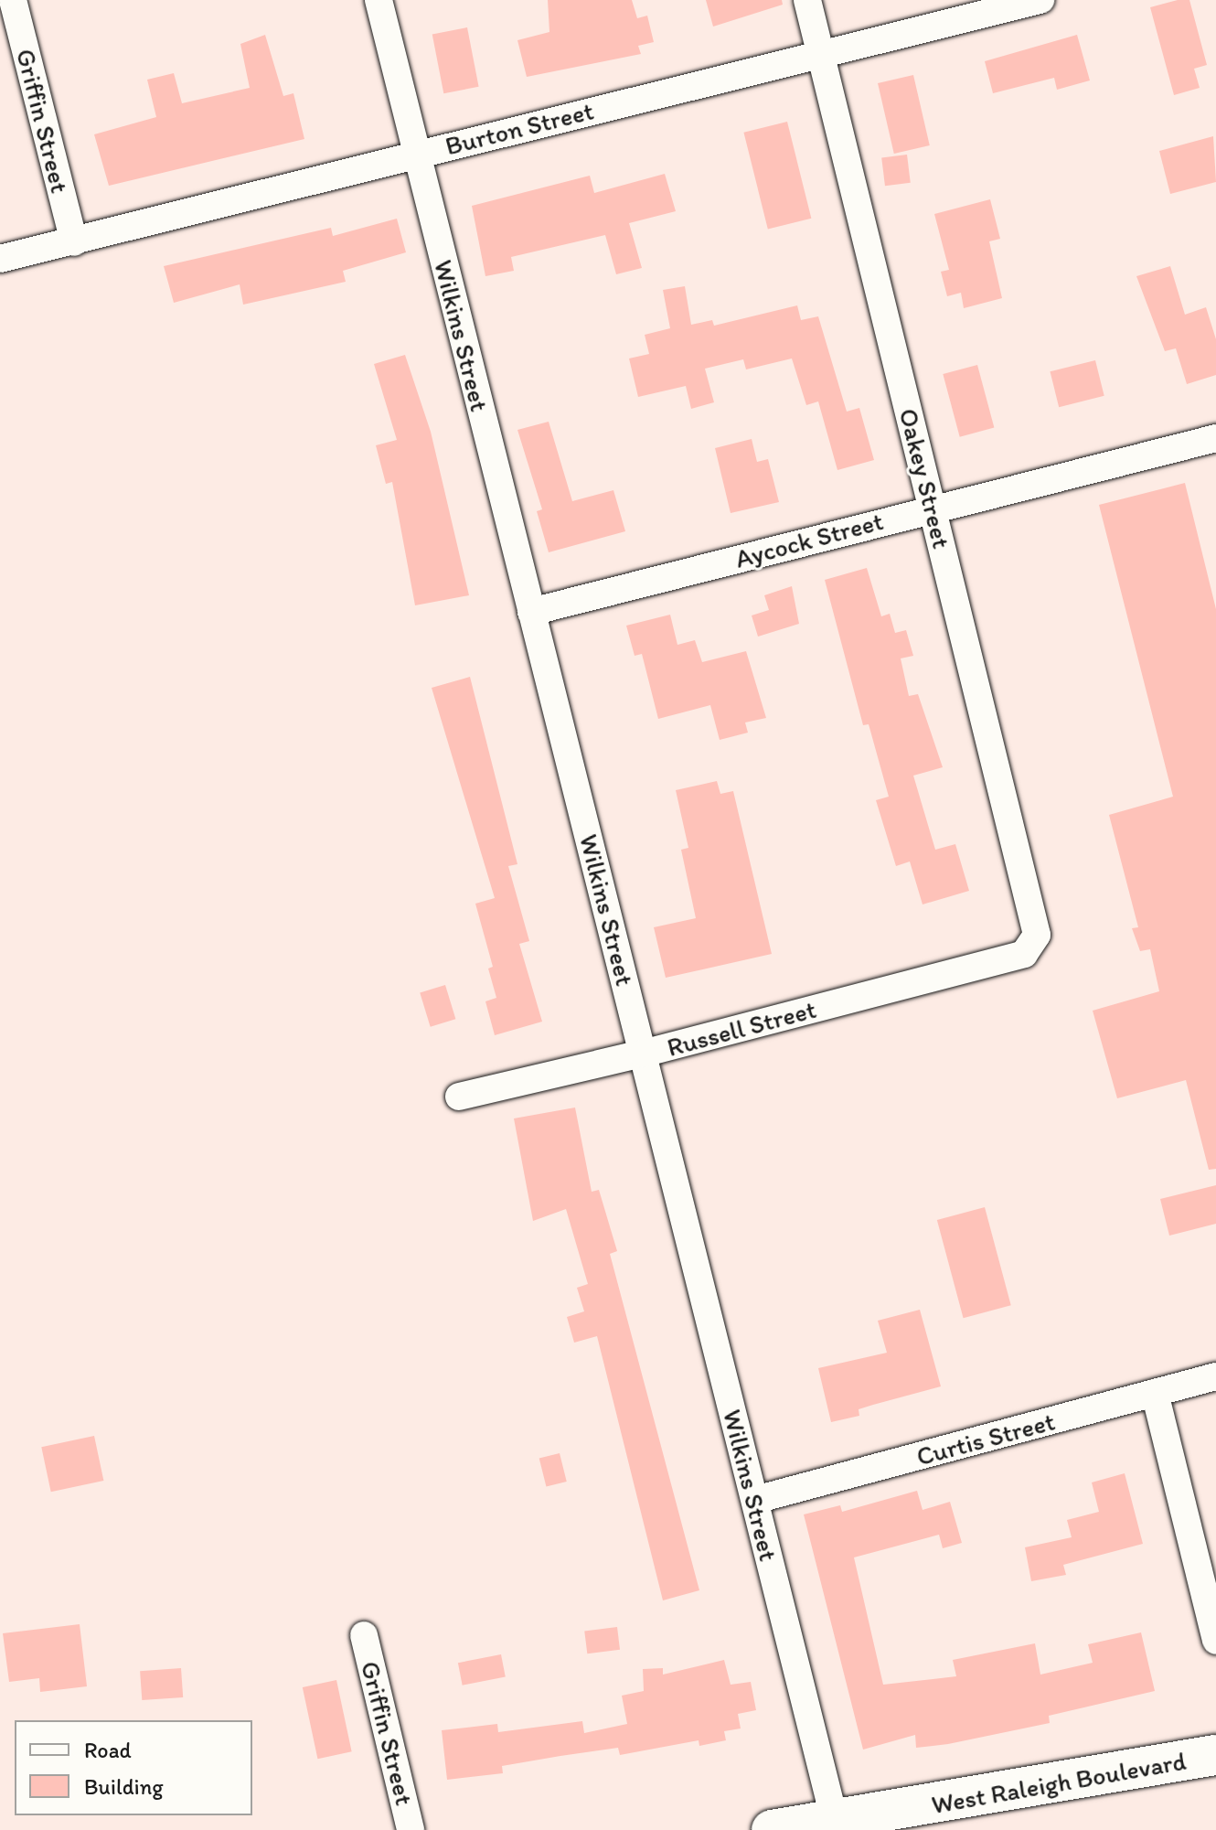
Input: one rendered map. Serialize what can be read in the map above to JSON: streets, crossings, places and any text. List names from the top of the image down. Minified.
{"streets":{"main road":["West Raleigh Boulevard"],"street":["Griffin Street","Burton Street","Wilkins Street","Oakey Street","Aycock Street","Russell Street","Curtis Street"]},"crossings":[["Griffin Street","Burton Street"],["Burton Street","Wilkins Street"],["Burton Street","Oakey Street"],["Wilkins Street","Aycock Street"],["Wilkins Street","Russell Street"],["Wilkins Street","Curtis Street"],["Wilkins Street","West Raleigh Boulevard"],["Oakey Street","Aycock Street"],["Oakey Street","Russell Street"]],"legend":["Road","Building"]}
